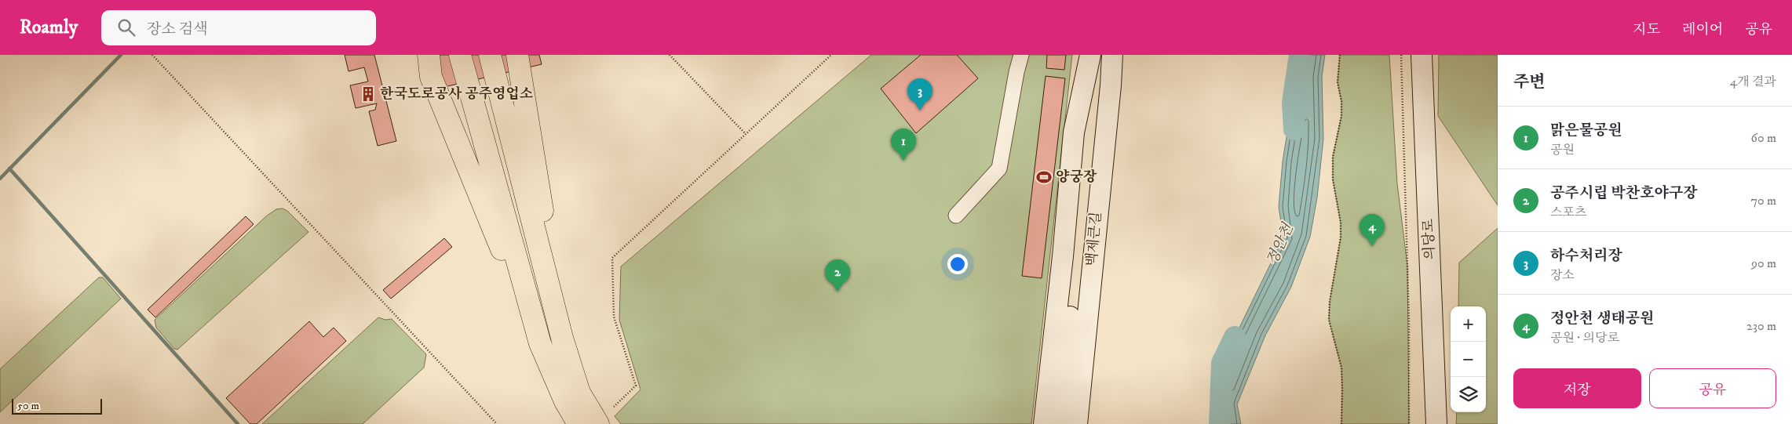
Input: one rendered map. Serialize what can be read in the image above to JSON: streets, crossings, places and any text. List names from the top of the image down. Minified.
{"streets":{"main road":["백제큰길","의당로"]},"water":["정안천"],"places":{"building":["한국도로공사 공주영업소"],"sports":["양궁장"]},"scale_bar":"50 m","page":{"header":"Roamly","search":"장소 검색","nav":["지도","레이어","공유"],"heading":["주변","4개 결과"],"pins":["3","1","4","2"],"list":[{"mark":"1","name":"맑은물공원","note":"공원","value":"60 m"},{"mark":"2","name":"공주시립 박찬호야구장","note":"스포츠","value":"70 m"},{"mark":"3","name":"하수처리장","note":"장소","value":"90 m"},{"mark":"4","name":"정안천 생태공원","note":"공원 · 의당로","value":"230 m"}],"map_buttons":["+","−"],"buttons":["저장","공유"],"scale":"50 m"}}
